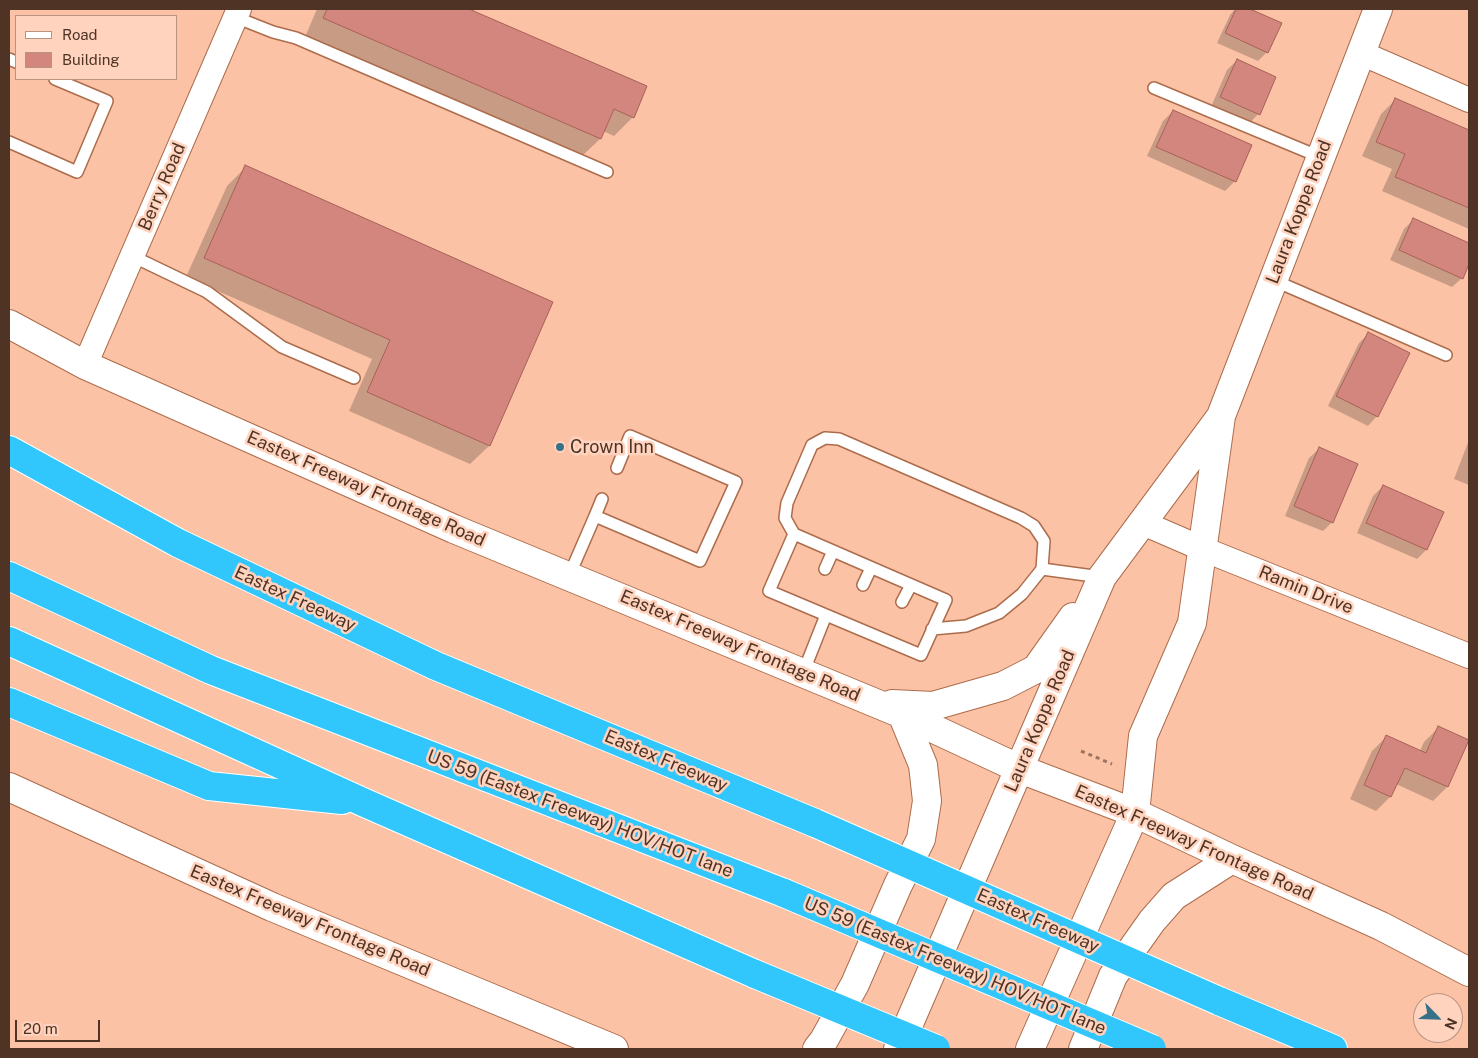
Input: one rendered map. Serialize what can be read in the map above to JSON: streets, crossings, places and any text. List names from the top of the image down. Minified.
{"streets":{"highway":["Eastex Freeway","US 59 (Eastex Freeway) HOV/HOT lane"],"main road":["Laura Koppe Road","Eastex Freeway Frontage Road"],"street":["Berry Road","Ramin Drive"]},"crossings":[["Berry Road","Eastex Freeway Frontage Road"],["Laura Koppe Road","Eastex Freeway Frontage Road"],["Laura Koppe Road","Ramin Drive"]],"places":["Crown Inn"],"legend":["Road","Building"],"scale_bar":"20 m","north":"bottom right"}
